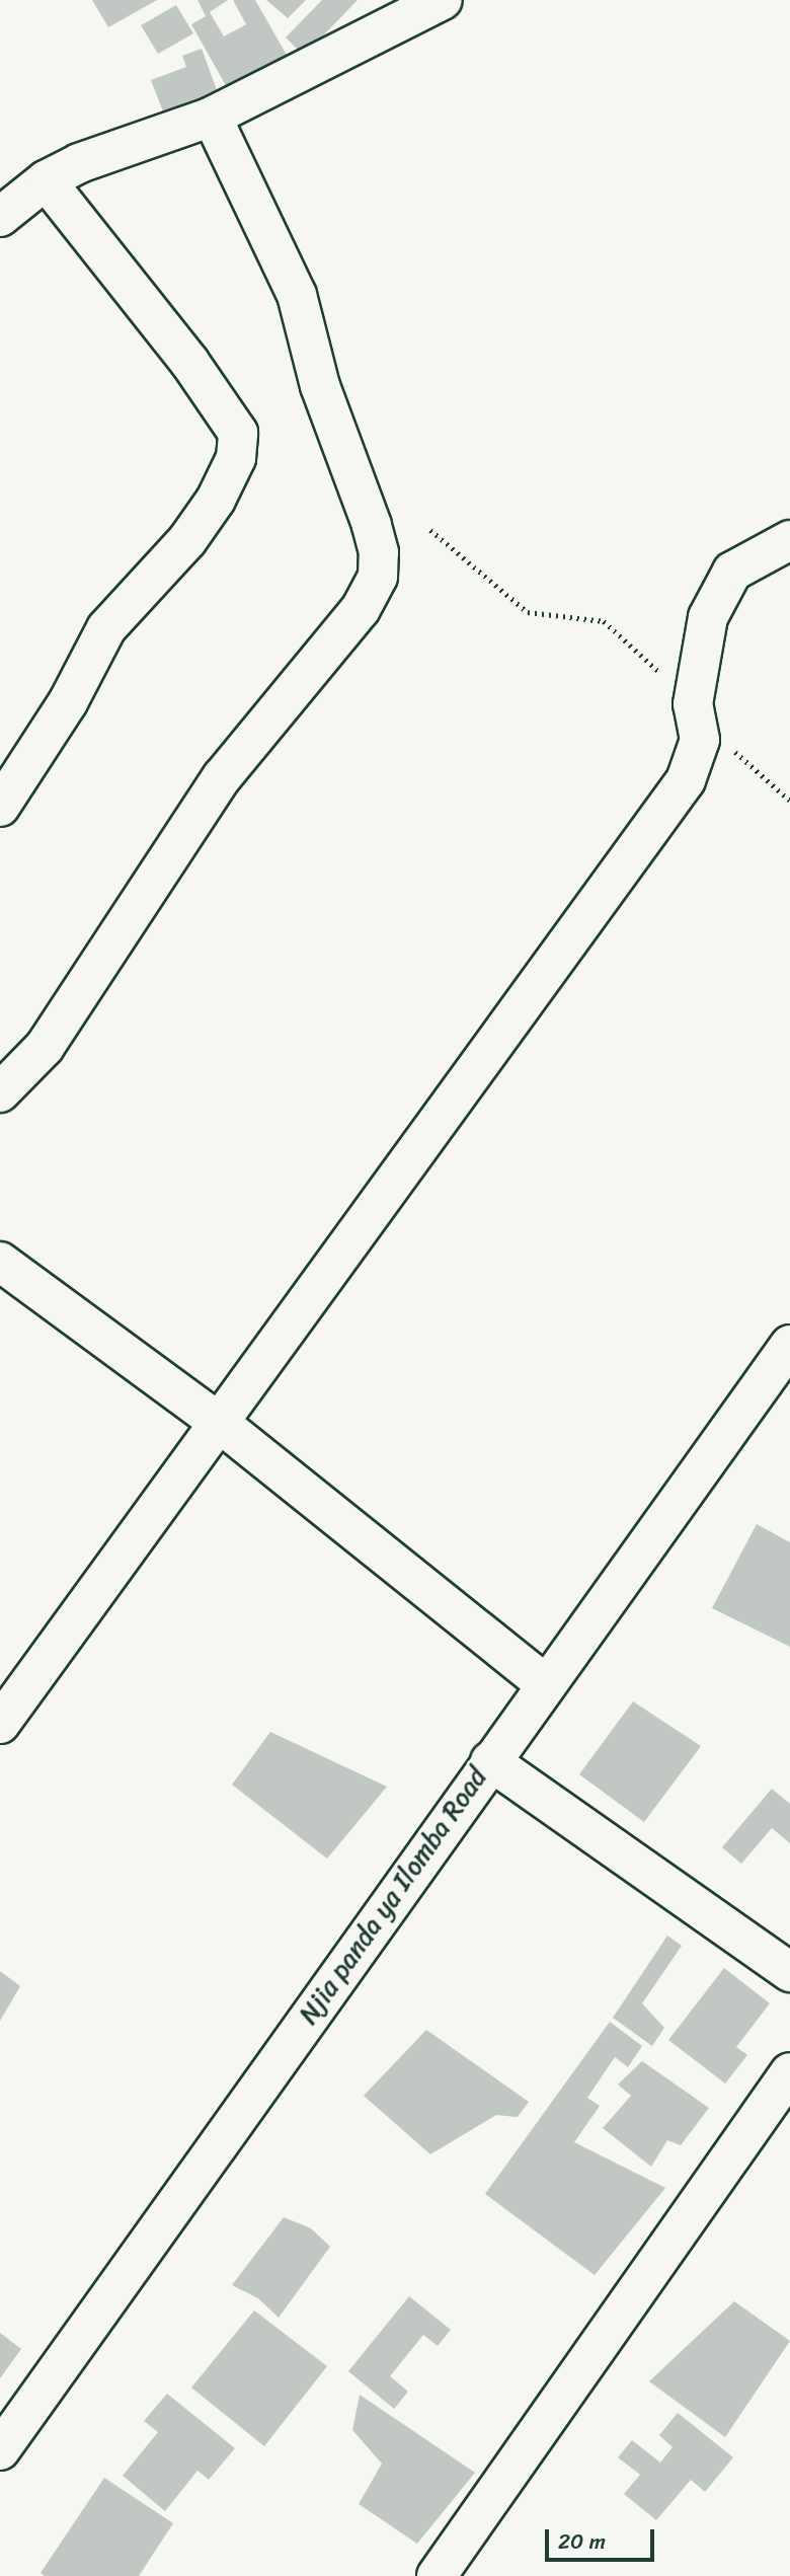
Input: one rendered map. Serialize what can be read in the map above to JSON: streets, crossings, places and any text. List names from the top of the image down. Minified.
{"streets":{"street":["Njia panda ya Ilomba Road"]},"scale_bar":"20 m"}
